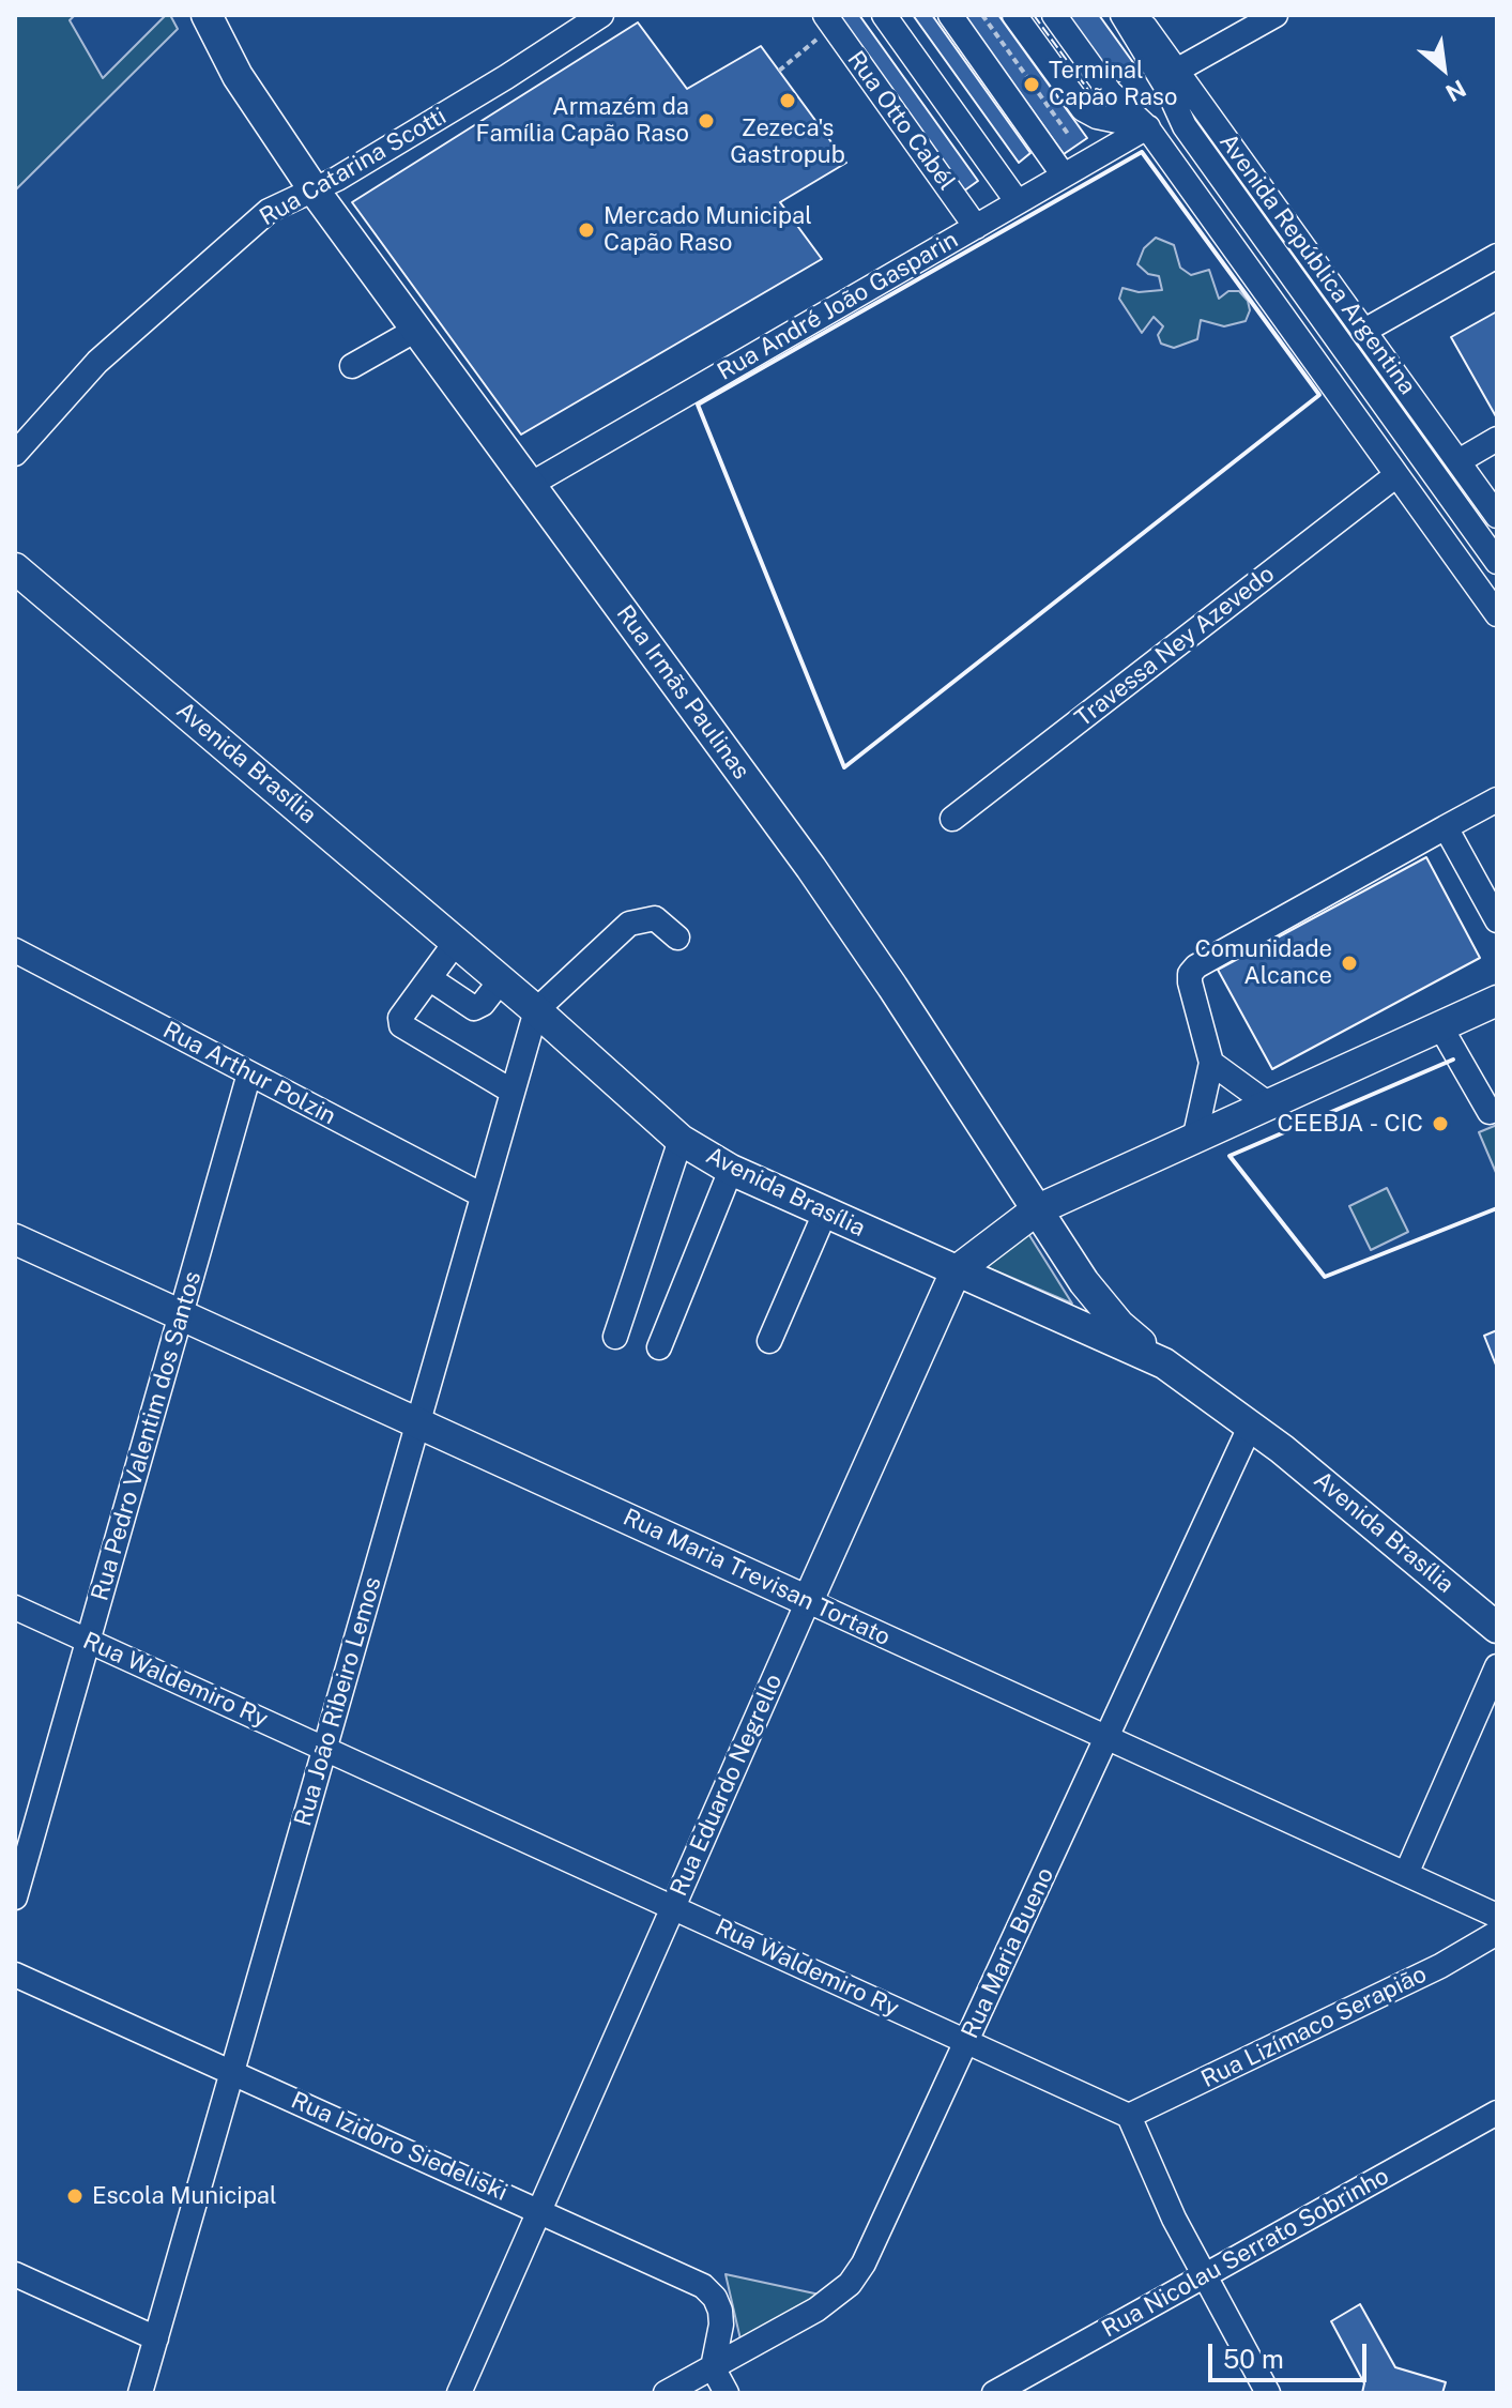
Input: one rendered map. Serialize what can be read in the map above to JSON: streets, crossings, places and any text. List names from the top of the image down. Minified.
{"streets":{"main road":["Rua Irmãs Paulinas","Avenida Brasília","Rua Maria Trevisan Tortato","Rua Eduardo Negrello"],"street":["Rua Otto Cabél","Rua Catarina Scotti","Avenida República Argentina","Rua André João Gasparin","Travessa Ney Azevedo","Rua Arthur Polzin","Rua Pedro Valentim dos Santos","Rua Waldemiro Ry","Rua João Ribeiro Lemos","Rua Maria Bueno","Rua Lizímaco Serapião","Rua Izidoro Siedeliski","Rua Nicolau Serrato Sobrinho"]},"crossings":[["Rua Otto Cabél","Rua André João Gasparin"],["Rua Catarina Scotti","Rua Irmãs Paulinas"],["Rua André João Gasparin","Rua Irmãs Paulinas"],["Rua Irmãs Paulinas","Avenida Brasília"],["Rua Irmãs Paulinas","Rua Eduardo Negrello"],["Avenida Brasília","Rua João Ribeiro Lemos"],["Avenida Brasília","Rua Eduardo Negrello"],["Avenida Brasília","Rua Maria Bueno"],["Rua Arthur Polzin","Rua Pedro Valentim dos Santos"],["Rua Arthur Polzin","Rua João Ribeiro Lemos"],["Rua Pedro Valentim dos Santos","Rua Maria Trevisan Tortato"],["Rua Pedro Valentim dos Santos","Rua Waldemiro Ry"],["Rua Maria Trevisan Tortato","Rua João Ribeiro Lemos"],["Rua Maria Trevisan Tortato","Rua Eduardo Negrello"],["Rua Maria Trevisan Tortato","Rua Maria Bueno"],["Rua Waldemiro Ry","Rua João Ribeiro Lemos"],["Rua Waldemiro Ry","Rua Eduardo Negrello"],["Rua Waldemiro Ry","Rua Maria Bueno"],["Rua Waldemiro Ry","Rua Lizímaco Serapião"],["Rua João Ribeiro Lemos","Rua Izidoro Siedeliski"],["Rua Eduardo Negrello","Rua Izidoro Siedeliski"],["Rua Maria Bueno","Rua Izidoro Siedeliski"]],"places":["Terminal Capão Raso","Zezeca's Gastropub","Armazém da Família Capão Raso","Mercado Municipal Capão Raso","Comunidade Alcance","CEEBJA - CIC","Escola Municipal"],"scale_bar":"50 m","north":"bottom right"}
